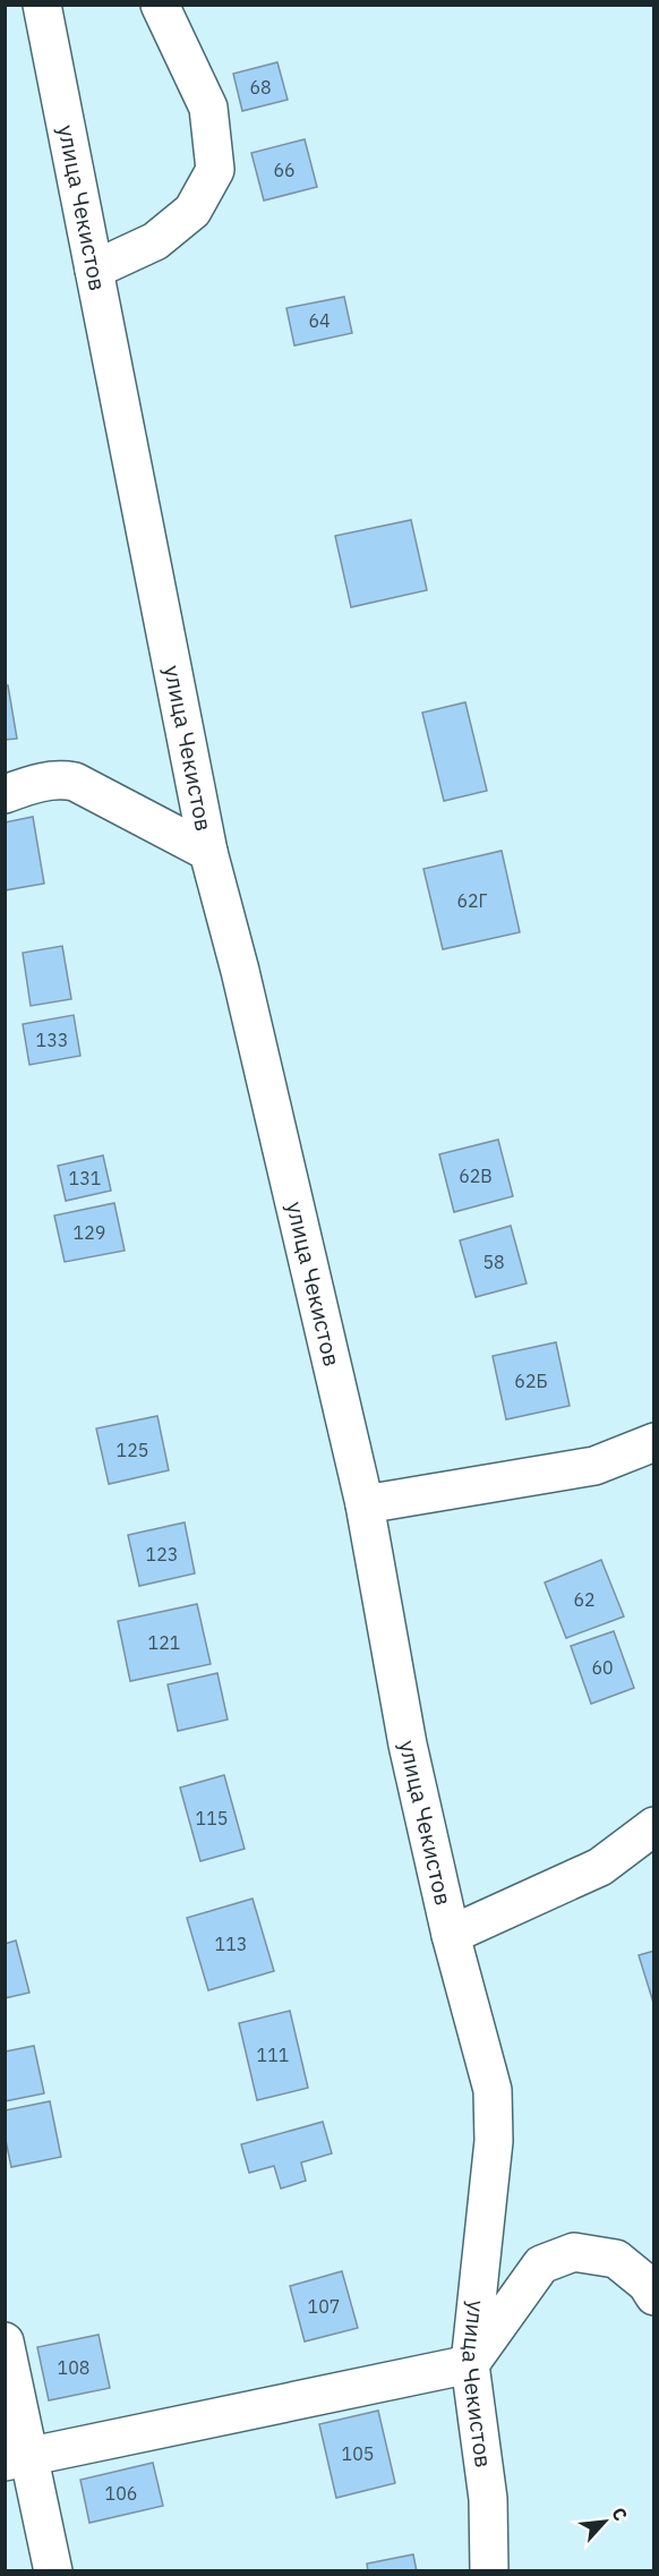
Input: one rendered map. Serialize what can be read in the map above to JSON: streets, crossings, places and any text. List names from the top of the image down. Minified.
{"streets":{"street":["улица Чекистов"]},"house_numbers":["68","66","64","62Г","133","62В","131","129","58","62Б","125","123","62","121","60","115","113","111","107","108","105","106"],"north":"top right"}
